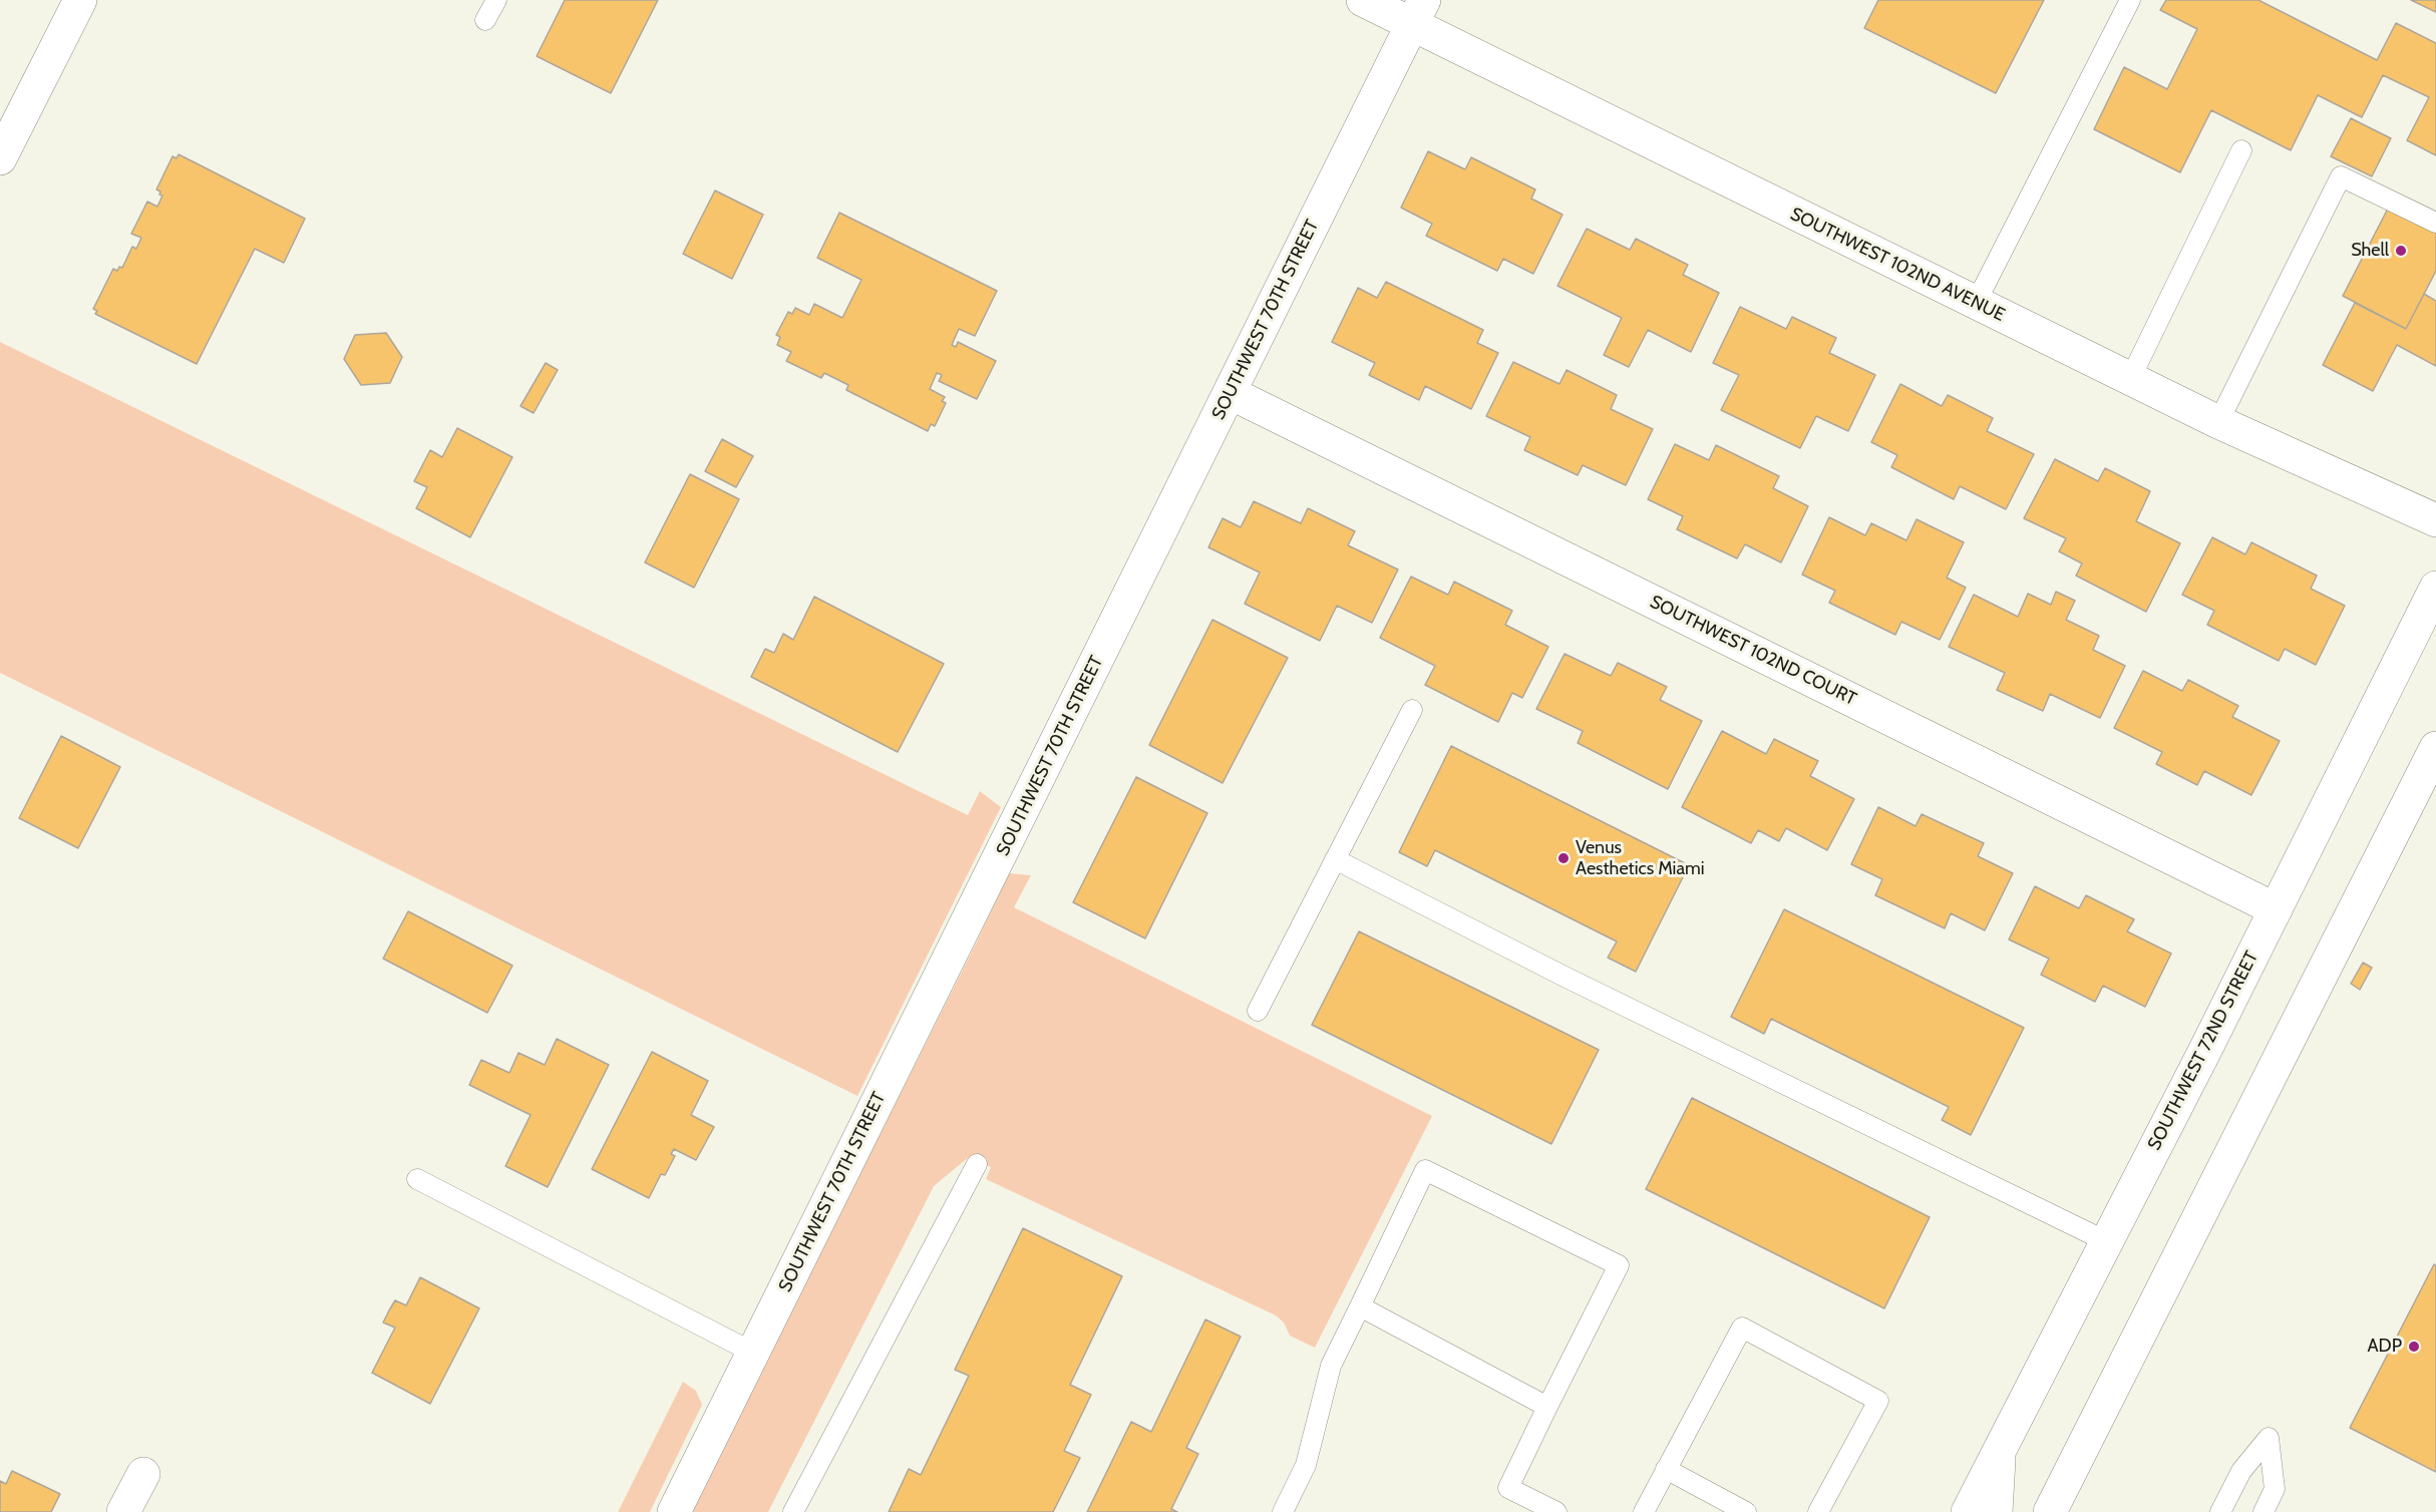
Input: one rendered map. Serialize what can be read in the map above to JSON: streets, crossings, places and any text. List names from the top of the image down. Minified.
{"streets":{"street":["SOUTHWEST 102ND AVENUE","SOUTHWEST 70TH STREET","SOUTHWEST 102ND COURT","SOUTHWEST 72ND STREET"]},"crossings":[["SOUTHWEST 102ND AVENUE","SOUTHWEST 70TH STREET"],["SOUTHWEST 70TH STREET","SOUTHWEST 102ND COURT"],["SOUTHWEST 102ND COURT","SOUTHWEST 72ND STREET"]],"places":["Shell","Venus Aesthetics Miami","ADP"]}
